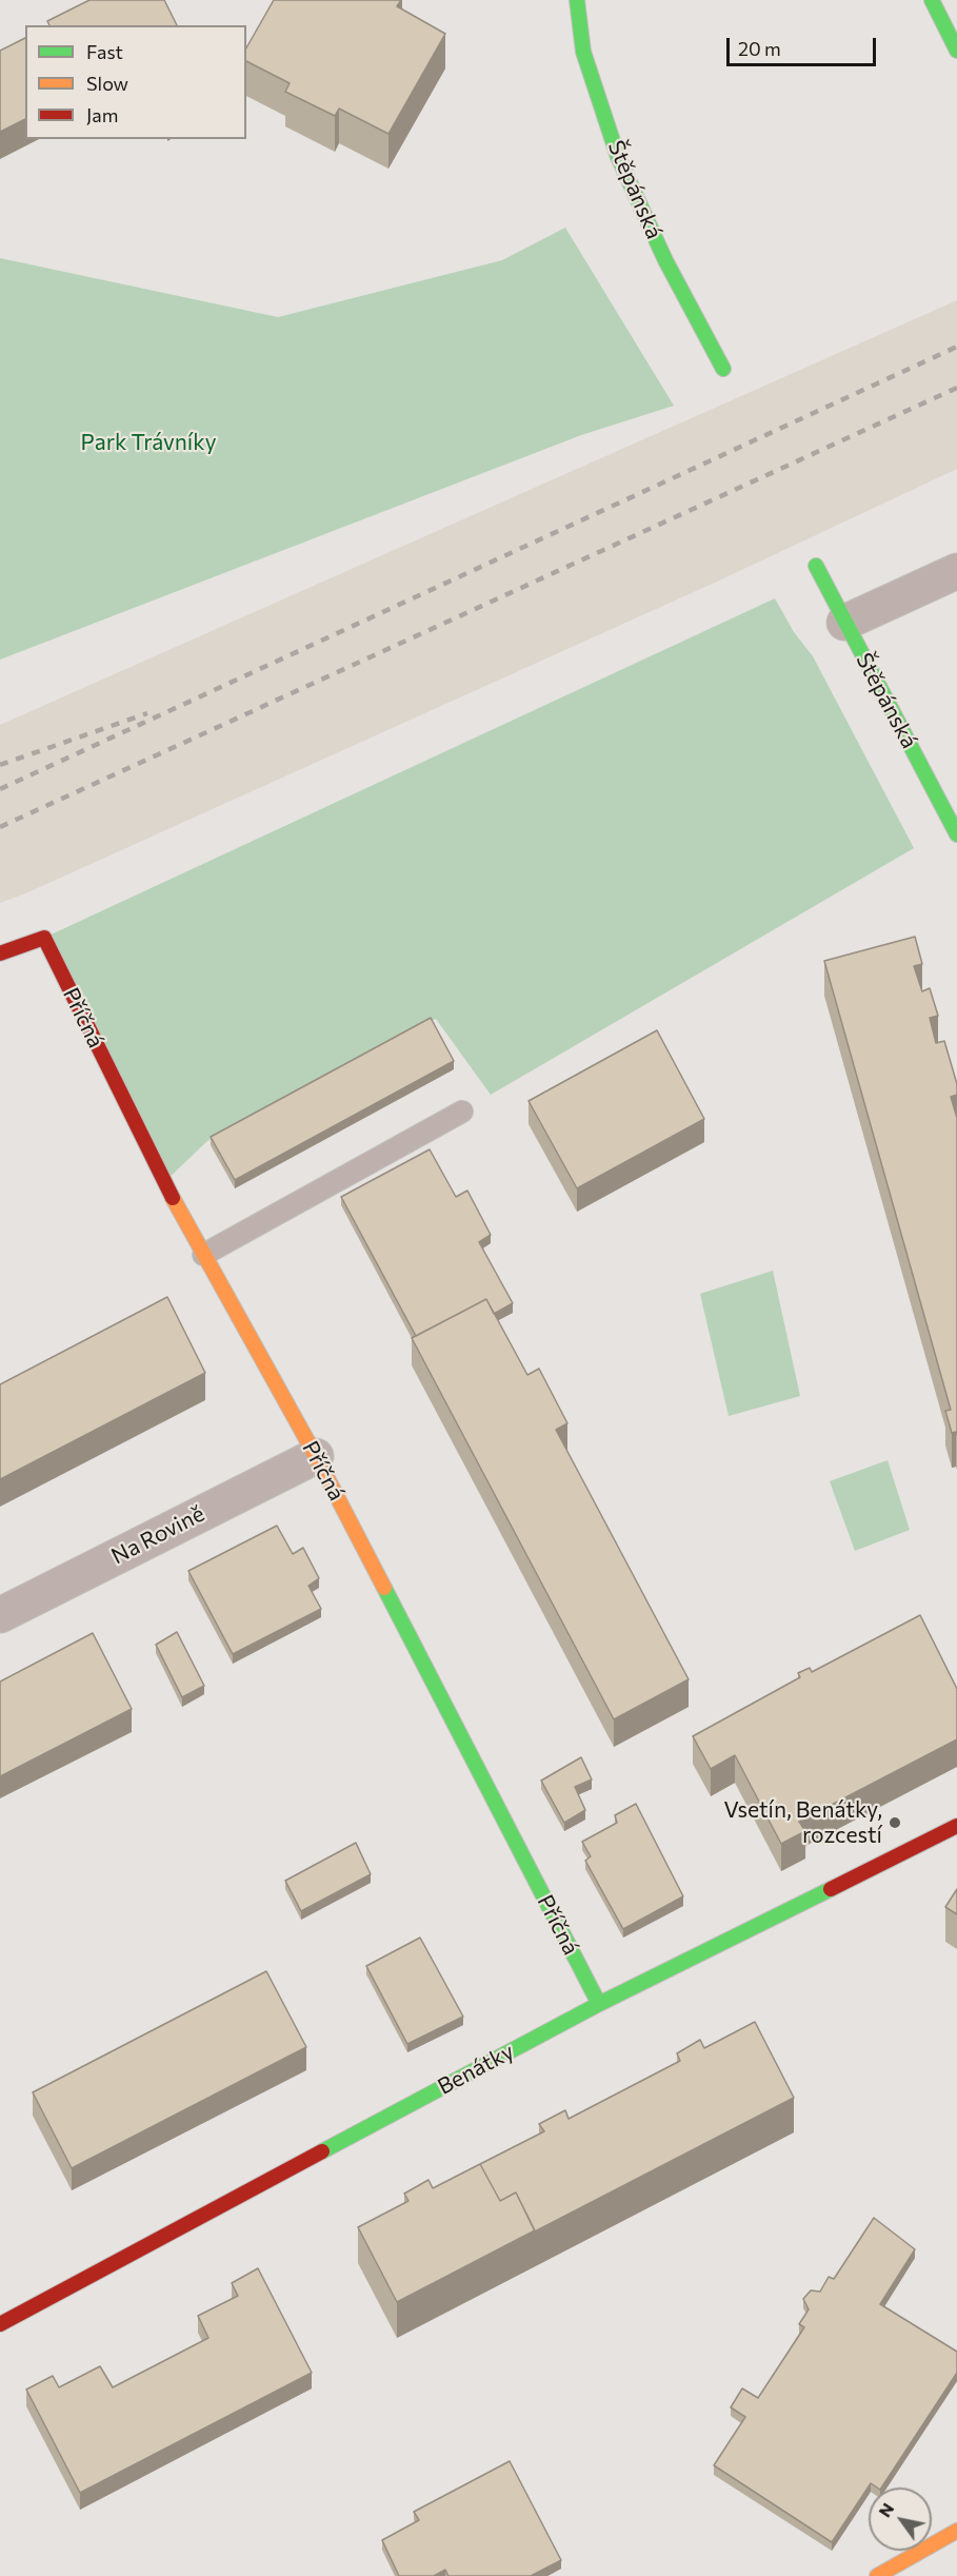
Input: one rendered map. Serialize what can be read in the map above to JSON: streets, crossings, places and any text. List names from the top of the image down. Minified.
{"streets":{"street":["Štěpánská","Příčná","Na Rovině","Benátky"]},"crossings":[["Příčná","Na Rovině"],["Příčná","Benátky"]],"parks":["Park Trávníky"],"places":["Vsetín, Benátky, rozcestí"],"legend":["Fast","Slow","Jam"],"scale_bar":"20 m","north":"top left"}
